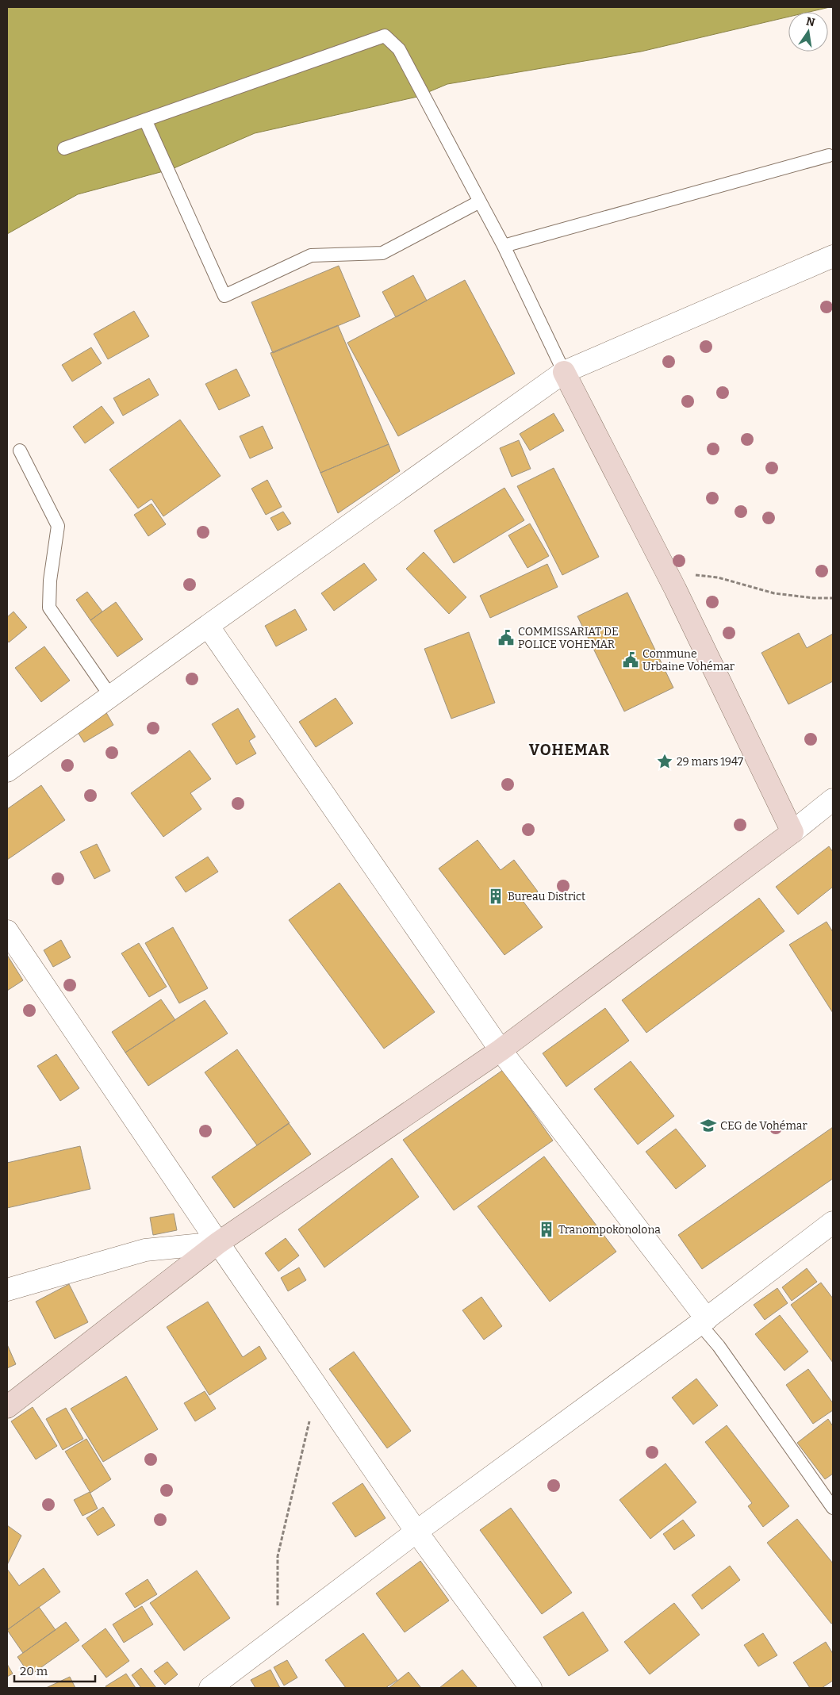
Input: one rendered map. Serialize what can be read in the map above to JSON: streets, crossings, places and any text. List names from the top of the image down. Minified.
{"districts":["VOHEMAR"],"places":{"public building":["COMMISSARIAT DE POLICE VOHEMAR","Commune Urbaine Vohémar"],"place":["29 mars 1947"],"building":["Bureau District","Tranompokonolona"],"school or university":["CEG de Vohémar"]},"scale_bar":"20 m","north":"top"}
